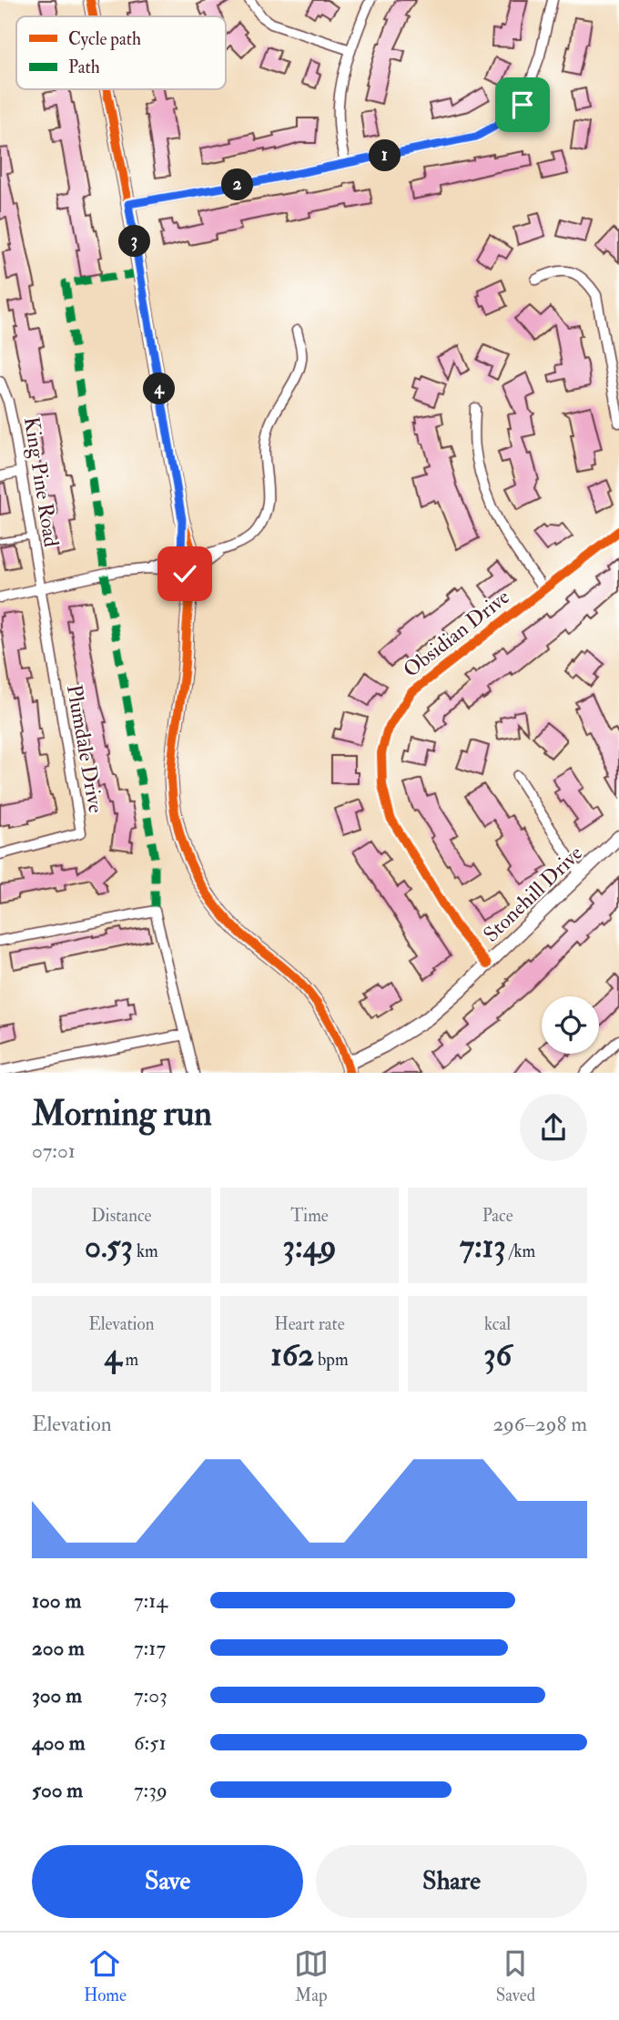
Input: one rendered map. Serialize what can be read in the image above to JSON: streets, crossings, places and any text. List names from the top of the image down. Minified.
{"streets":{"street":["King Pine Road","Obsidian Drive","Plumdale Drive","Stonehill Drive"]},"crossings":[["King Pine Road","Plumdale Drive"],["Obsidian Drive","Stonehill Drive"]],"legend":["Cycle path","Path"],"page":{"pins":["1","2","3","4"],"heading":["Morning run","07:01"],"stats":[["Distance","0.53 km"],["Time","3:49"],["Pace","7:13 /km"],["Elevation","4 m"],["Heart rate","162 bpm"],["kcal","36"]],"chart":["Elevation","296–298 m"],"list":[{"name":"100 m","note":"7:14"},{"name":"200 m","note":"7:17"},{"name":"300 m","note":"7:03"},{"name":"400 m","note":"6:51"},{"name":"500 m","note":"7:39"}],"buttons":["Save","Share"],"tabs":["Home","Map","Saved"]}}
